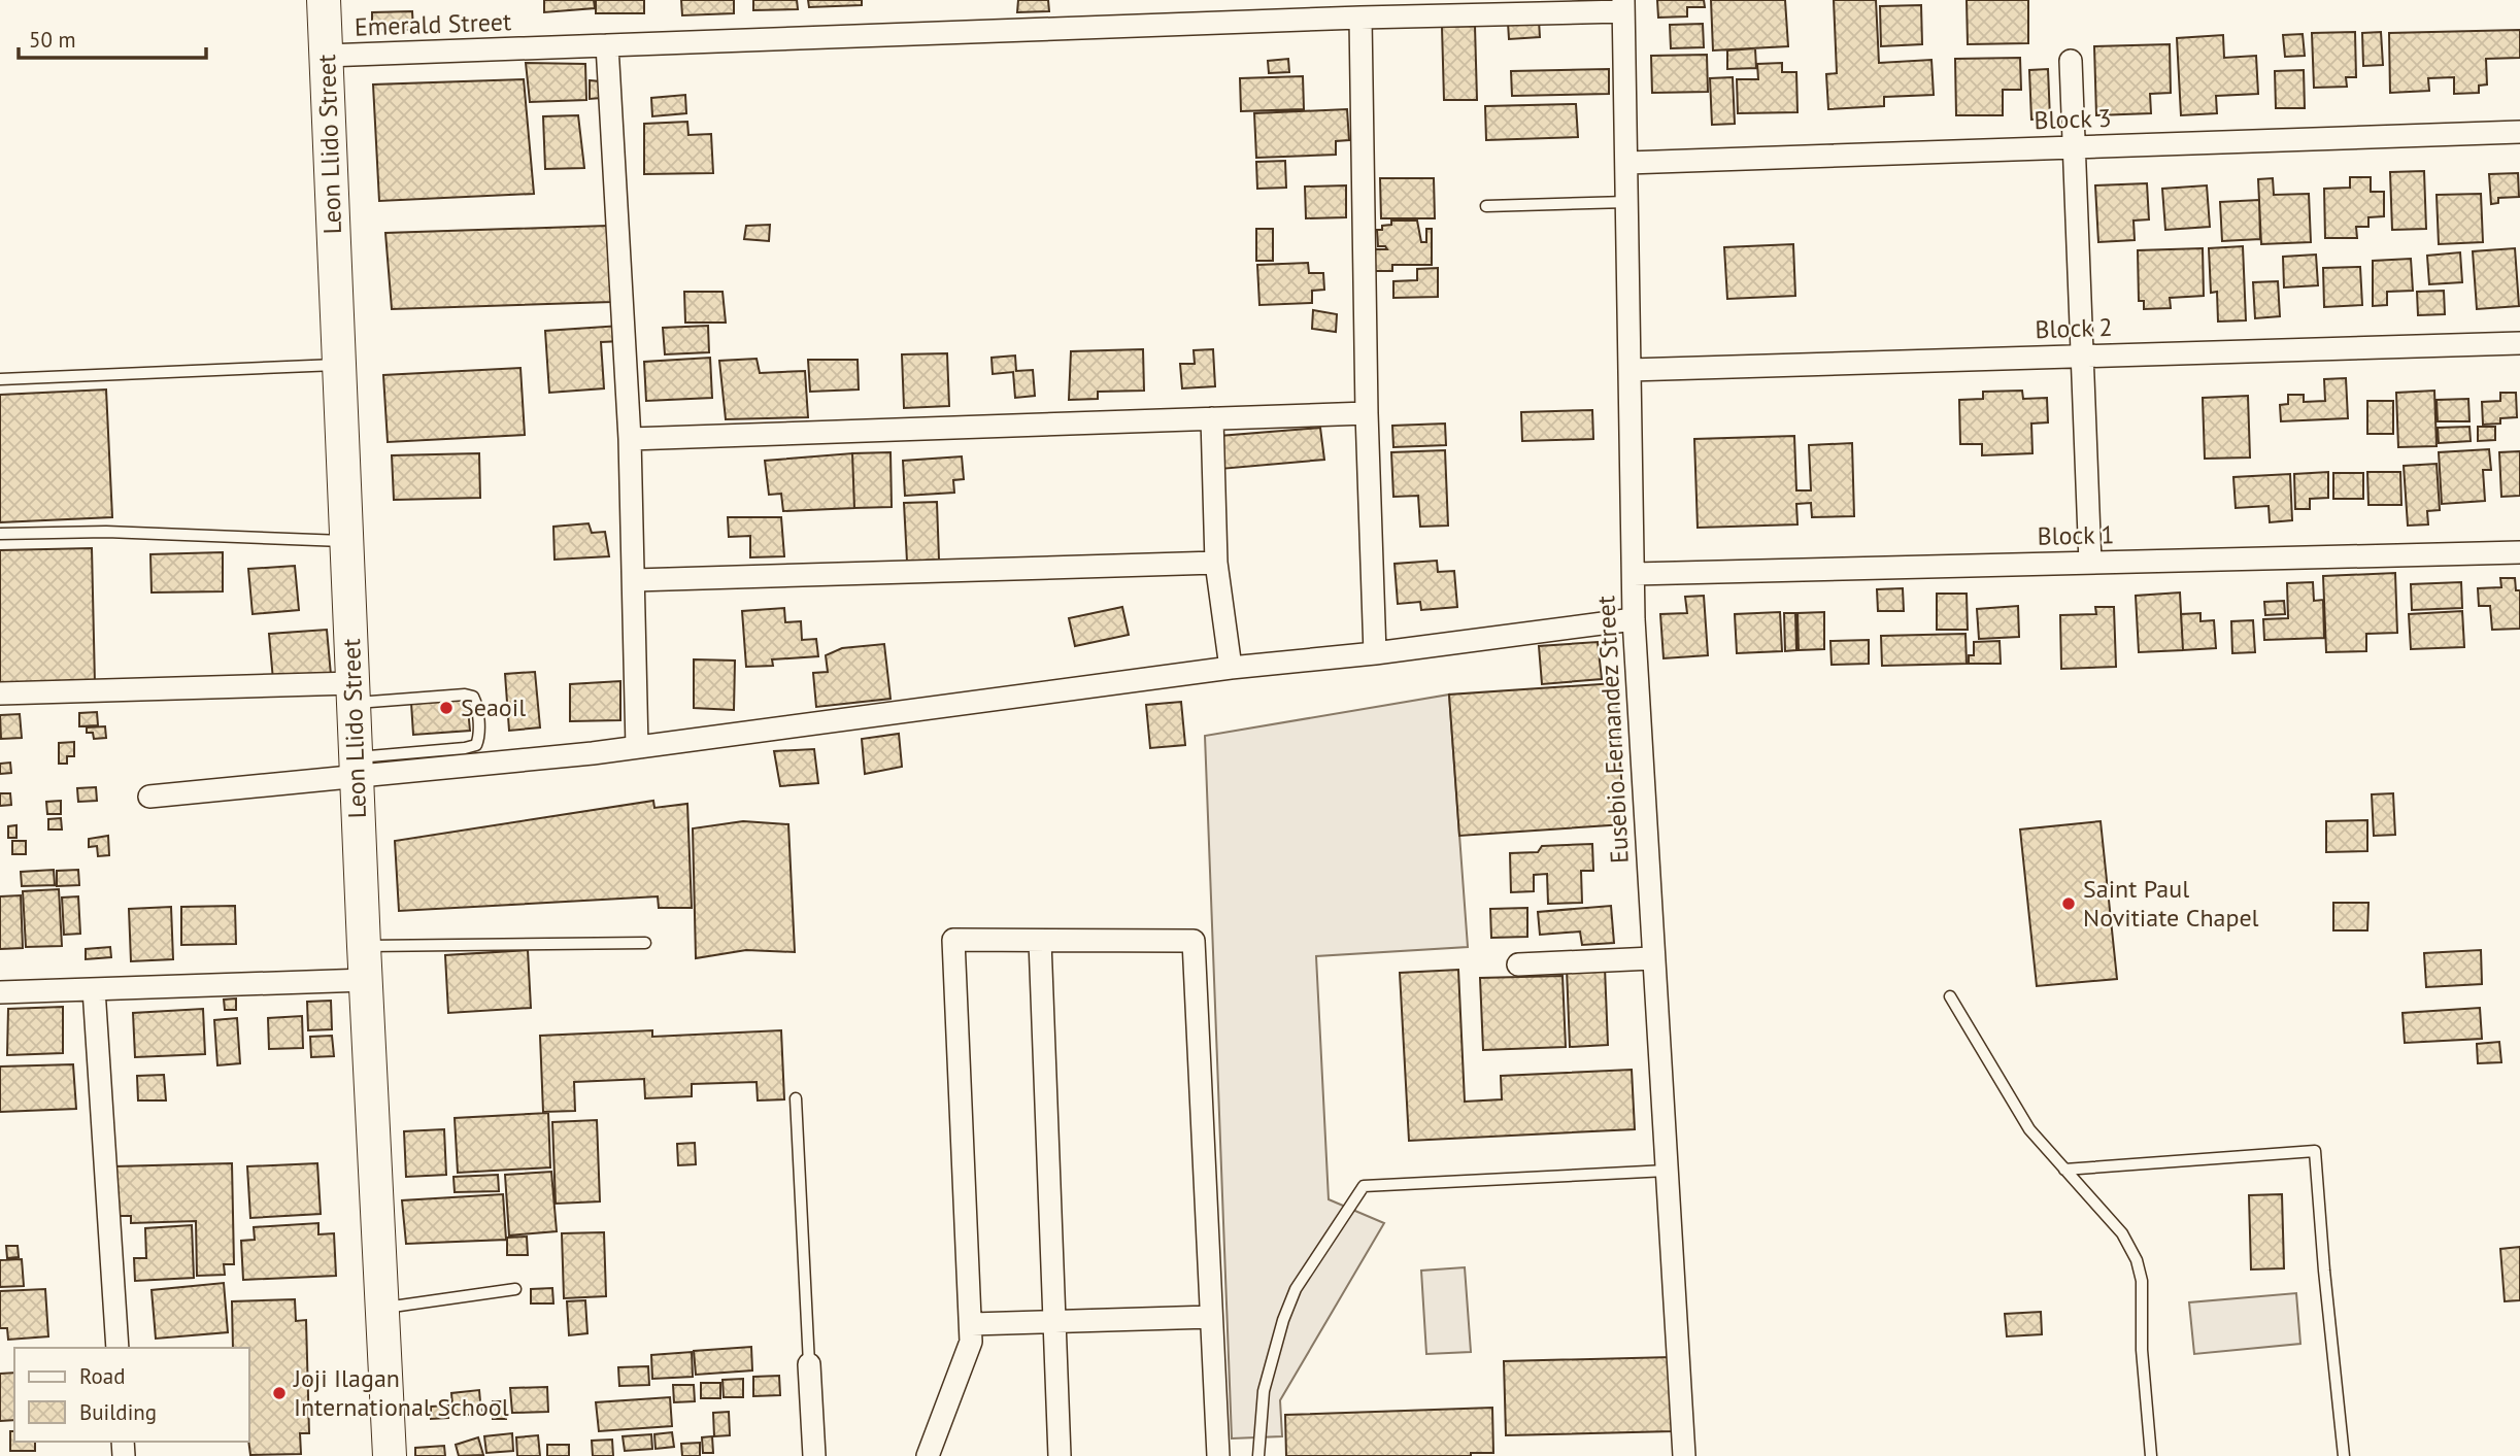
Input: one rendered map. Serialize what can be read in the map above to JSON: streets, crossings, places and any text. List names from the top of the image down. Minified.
{"streets":{"main road":["Leon Llido Street"],"street":["Emerald Street","Block 3","Block 2","Block 1","Eusebio Fernandez Street"]},"crossings":[["Emerald Street","Leon Llido Street"],["Emerald Street","Eusebio Fernandez Street"],["Block 3","Eusebio Fernandez Street"],["Block 2","Eusebio Fernandez Street"],["Block 1","Eusebio Fernandez Street"]],"places":["Seaoil","Saint Paul Novitiate Chapel","Joji Ilagan International School"],"legend":["Road","Building"],"scale_bar":"50 m"}
